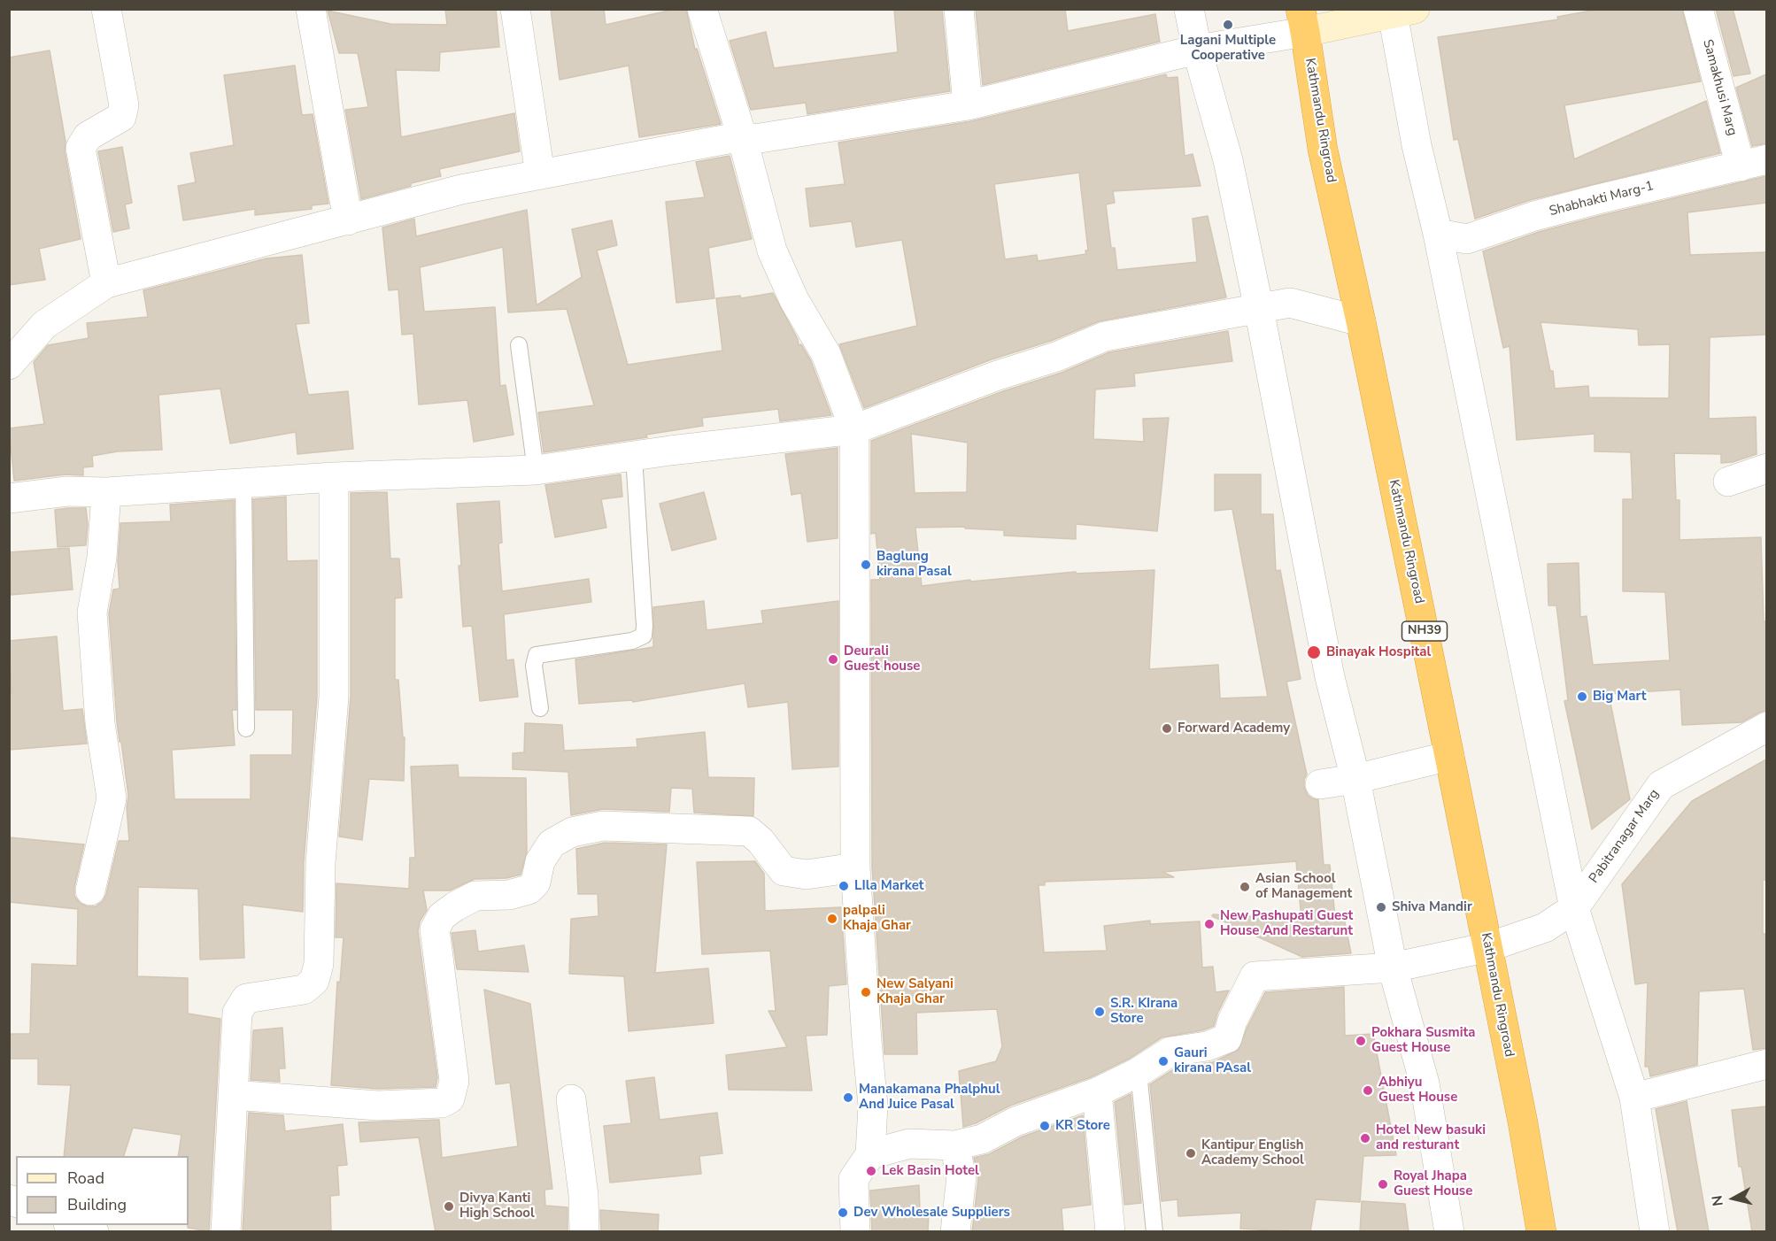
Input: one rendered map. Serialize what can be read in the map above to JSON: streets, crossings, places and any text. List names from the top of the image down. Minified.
{"streets":{"highway":["Kathmandu Ringroad","NH39"],"street":["Samakhusi Marg","Shabhakti Marg-1","Pabitranagar Marg"]},"crossings":[["Samakhusi Marg","Shabhakti Marg-1"],["Kathmandu Ringroad","Pabitranagar Marg"]],"places":["Lagani Multiple Cooperative","Baglung kirana Pasal","Binayak Hospital","Deurali Guest house","Big Mart","Forward Academy","LIla Market","Asian School of Management","Shiva Mandir","palpali Khaja Ghar","New Pashupati Guest House And Restarunt","New Salyani Khaja Ghar","S.R. KIrana Store","Pokhara Susmita Guest House","Gauri kirana PAsal","Abhiyu Guest House","Manakamana Phalphul And Juice Pasal","KR Store","Hotel New basuki and resturant","Kantipur English Academy School","Lek Basin Hotel","Royal Jhapa Guest House","Divya Kanti High School","Dev Wholesale Suppliers"],"legend":["Road","Building"],"north":"left"}
